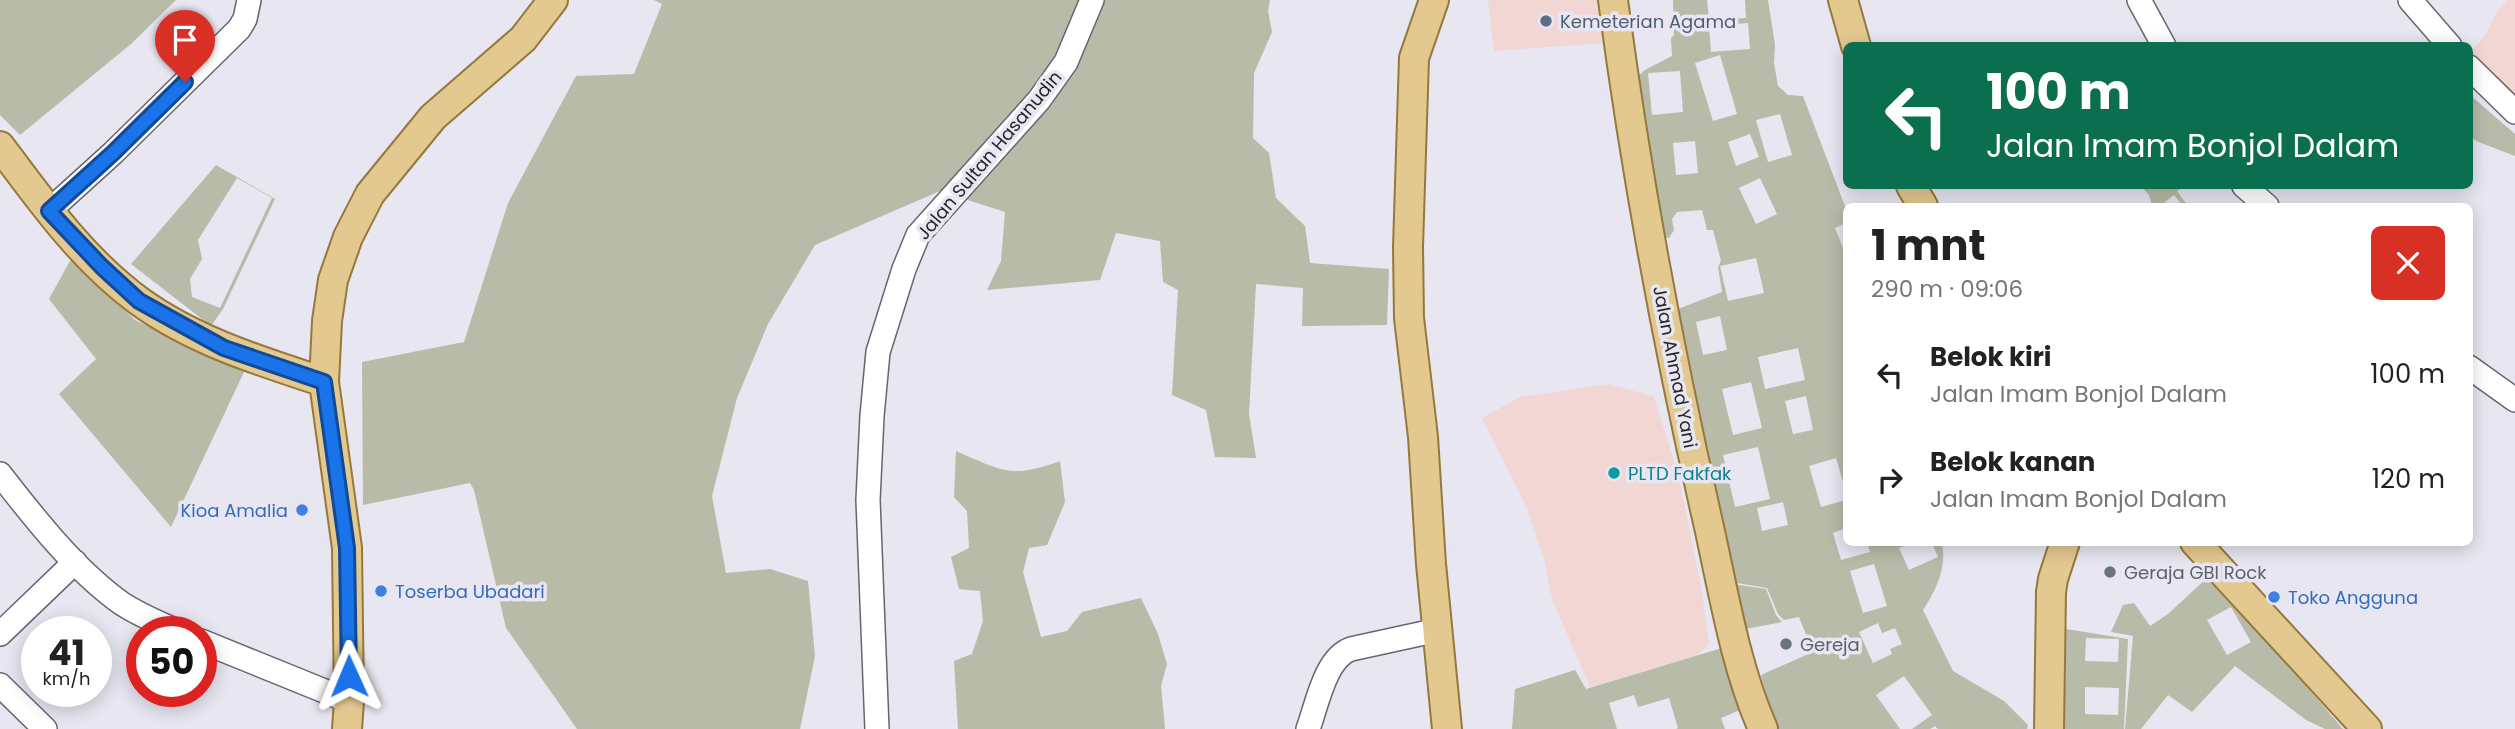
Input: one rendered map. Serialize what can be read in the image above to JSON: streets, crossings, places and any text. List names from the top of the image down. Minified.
{"streets":{"main road":["Jalan Ahmad Yani"],"street":["Jalan Sultan Hasanudin"]},"places":["Kemeterian Agama","PLTD Fakfak","Kioa Amalia","Geraja GBI Rock","Toserba Ubadari","Toko Angguna","Gereja"],"page":{"turn":["100 m","Jalan Imam Bonjol Dalam"],"heading":["1 mnt","290 m · 09:06"],"list":[{"name":"Belok kiri","note":"Jalan Imam Bonjol Dalam","value":"100 m"},{"name":"Belok kanan","note":"Jalan Imam Bonjol Dalam","value":"120 m"}],"speed":"41 km/h","limit":"50"}}
